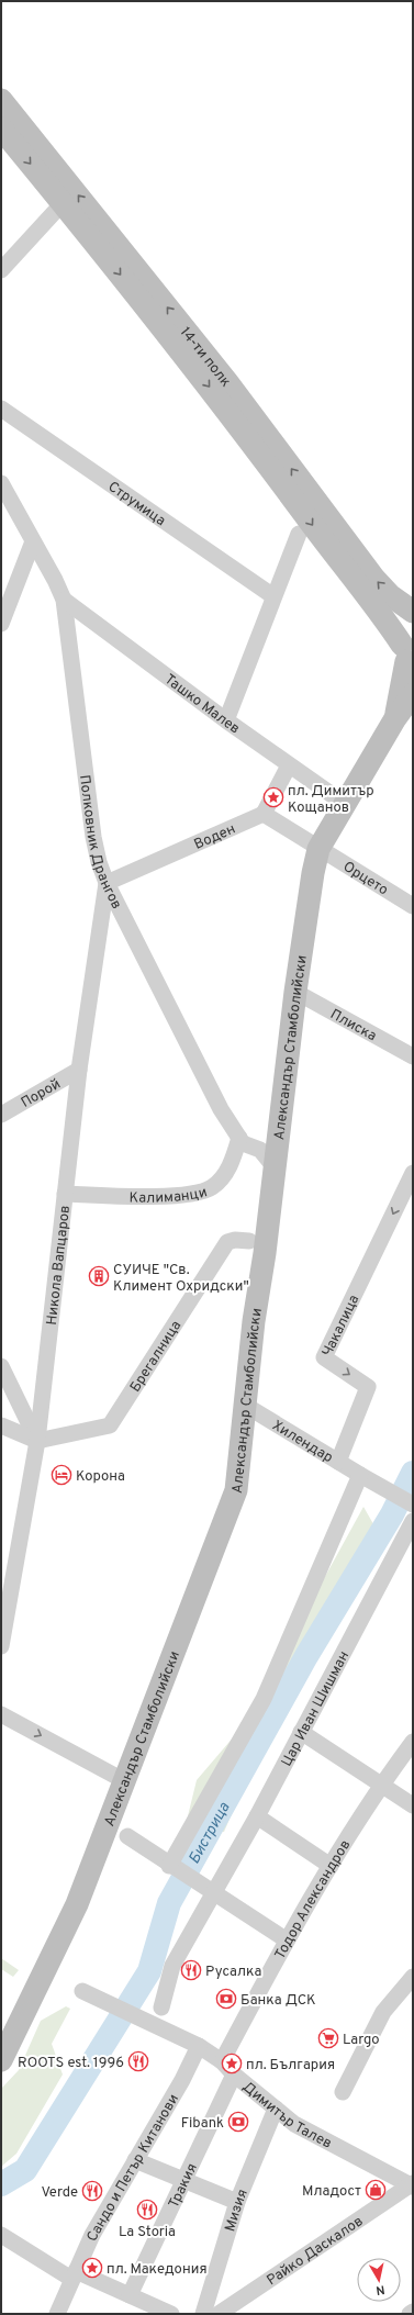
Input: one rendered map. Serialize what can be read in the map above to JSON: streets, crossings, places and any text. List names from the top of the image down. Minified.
{"streets":{"street":["14-ти полк","Струмица","Ташко Малев","Воден","Полковник Дрангов","Орцето","Плиска","Александър Стамболийски","Порой","Калиманци","Никола Вапцаров","Чакалица","Брегалница","Хилендар","Цар Иван Шишман","Тодор Александров","Димитър Талев","Сандо и Петър Китанови","Тракия","Мизия","Райко Даскалов"]},"crossings":[["14-ти полк","Александър Стамболийски"],["Ташко Малев","Полковник Дрангов"],["Ташко Малев","Александър Стамболийски"],["Воден","Полковник Дрангов"],["Воден","Никола Вапцаров"],["Полковник Дрангов","Александър Стамболийски"],["Полковник Дрангов","Калиманци"],["Полковник Дрангов","Никола Вапцаров"],["Орцето","Александър Стамболийски"],["Плиска","Александър Стамболийски"],["Александър Стамболийски","Хилендар"],["Порой","Никола Вапцаров"],["Калиманци","Никола Вапцаров"],["Никола Вапцаров","Брегалница"],["Чакалица","Хилендар"],["Тодор Александров","Димитър Талев"],["Димитър Талев","Сандо и Петър Китанови"],["Димитър Талев","Тракия"],["Димитър Талев","Мизия"],["Димитър Талев","Райко Даскалов"]],"one_way":["Чакалица"],"water":["Бистрица"],"places":{"place":["пл. Димитър Кощанов","пл. България","пл. Македония"],"building":["СУИЧЕ \"Св. Климент Охридски\""],"hotel":["Корона"],"restaurant":["Русалка","ROOTS est. 1996","Verde","La Storia"],"bank":["Банка ДСК","Fibank"],"supermarket":["Largo"],"shop":["Младост"]},"north":"bottom"}
